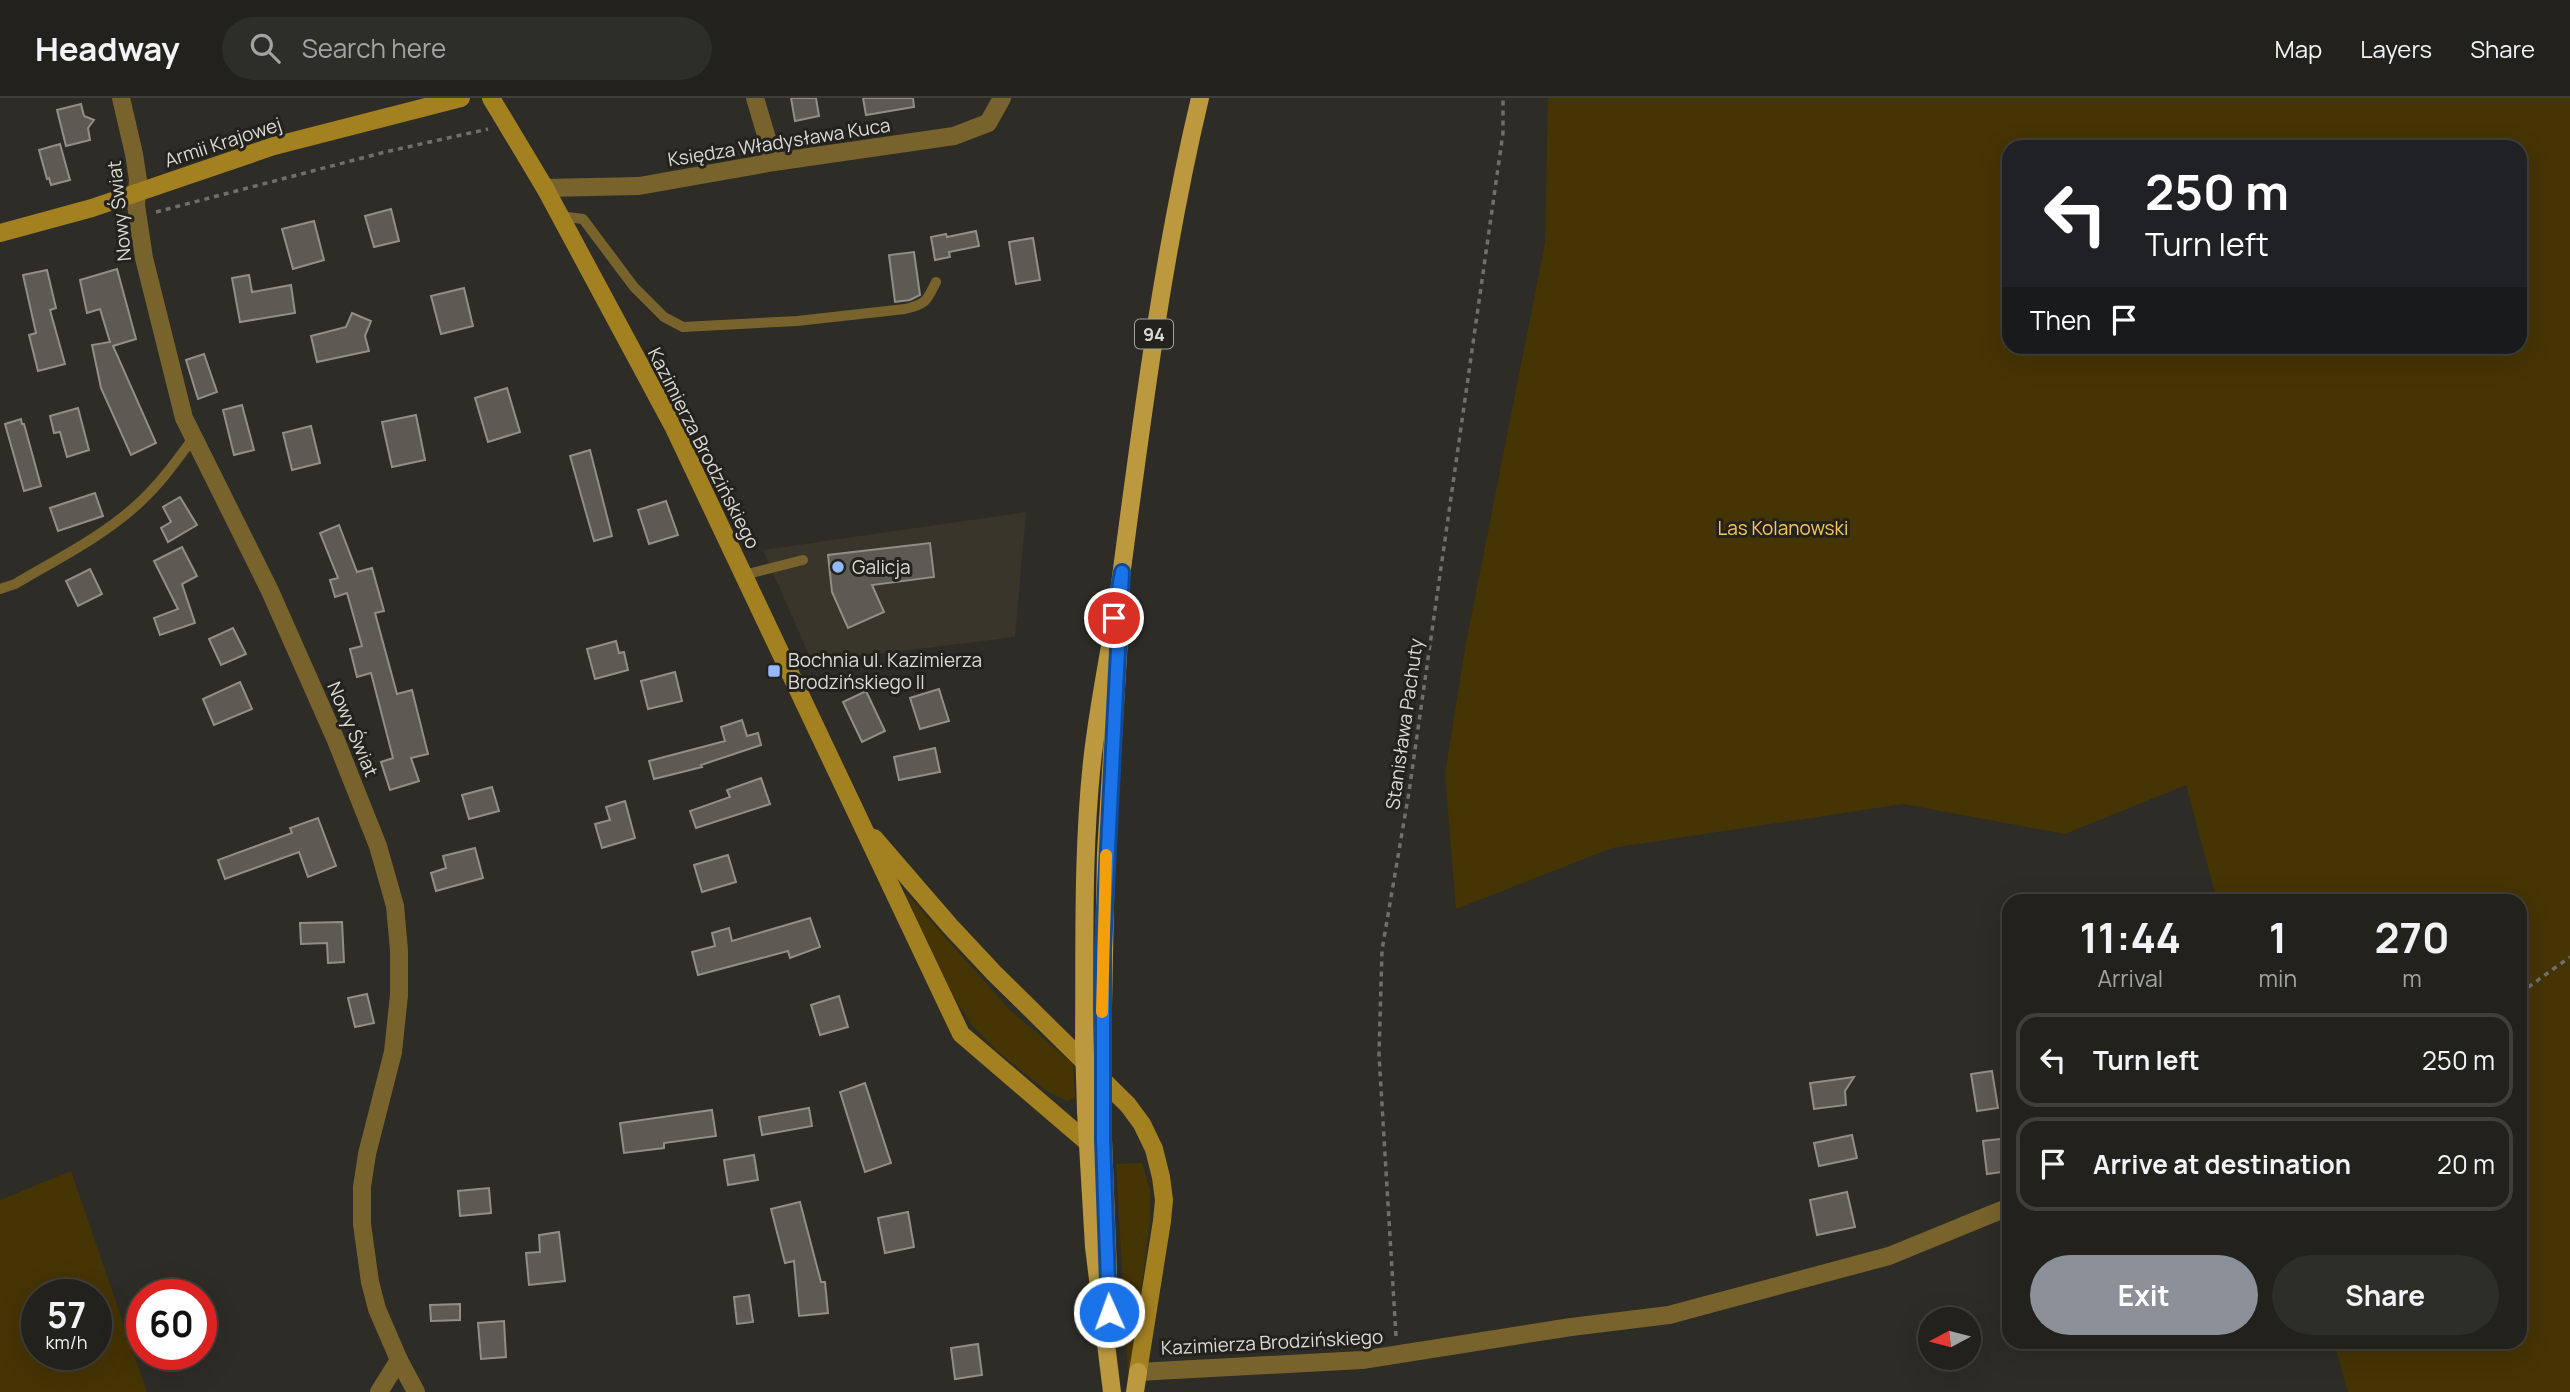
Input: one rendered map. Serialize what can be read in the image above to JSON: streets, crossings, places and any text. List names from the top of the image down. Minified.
{"streets":{"main road":["Armii Krajowej","94","Kazimierza Brodzińskiego"],"street":["Księdza Władysława Kuca","Nowy Świat"],"path":["Stanisława Pachuty"]},"crossings":[["Armii Krajowej","Nowy Świat"],["Księdza Władysława Kuca","Kazimierza Brodzińskiego"],["94","Kazimierza Brodzińskiego"],["Kazimierza Brodzińskiego","Stanisława Pachuty"]],"parks":["Las Kolanowski"],"places":{"other":["Galicja"],"transit":["Bochnia ul. Kazimierza Brodzińskiego II"]},"north":"left","page":{"header":"Headway","search":"Search here","nav":["Map","Layers","Share"],"turn":["250 m","Turn left"],"then":"Then","eta":["11:44","Arrival","1","min","270","m"],"list":[{"name":"Turn left","value":"250 m"},{"name":"Arrive at destination","value":"20 m"}],"buttons":["Exit","Share"],"speed":"57 km/h","limit":"60"}}
